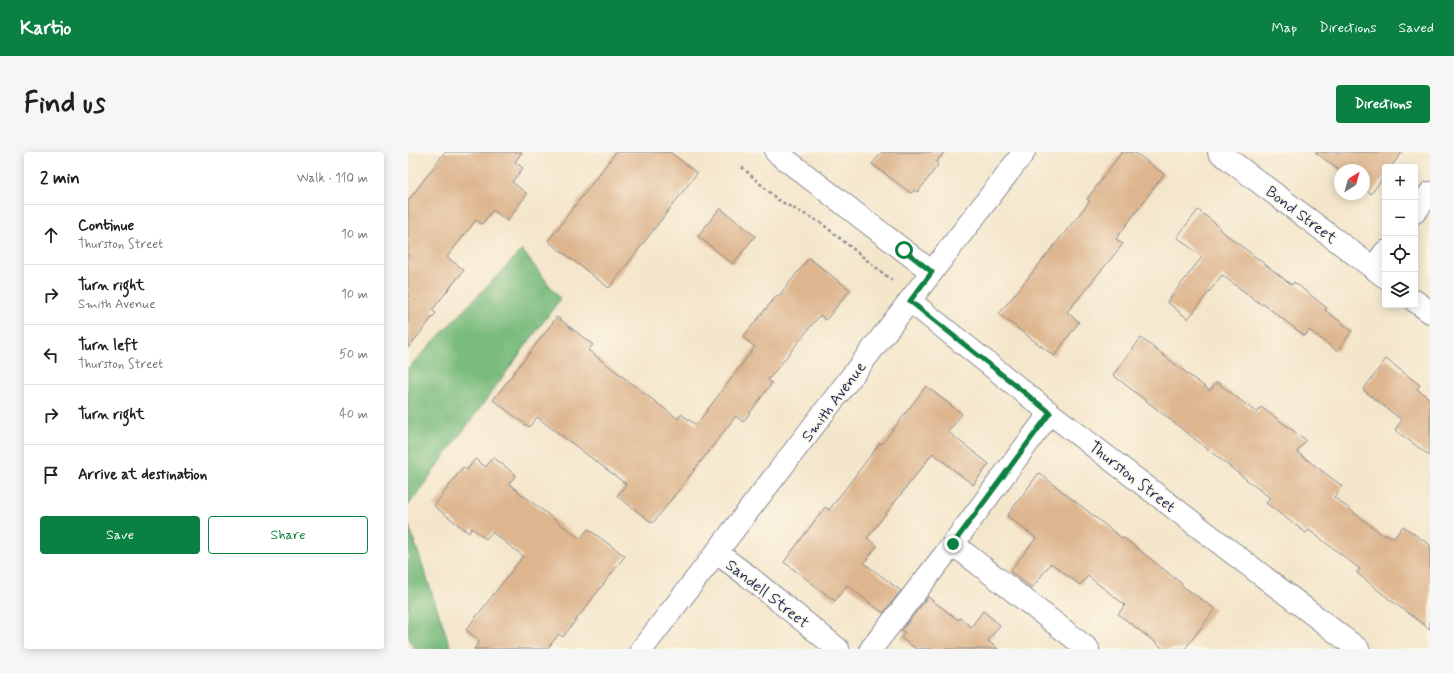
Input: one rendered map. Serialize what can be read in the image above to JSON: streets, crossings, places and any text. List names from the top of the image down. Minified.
{"streets":{"street":["Bond Street","Smith Avenue","Thurston Street","Sandell Street"]},"crossings":[["Smith Avenue","Thurston Street"],["Smith Avenue","Sandell Street"]],"north":"top right","page":{"header":"Kartio","nav":["Map","Directions","Saved"],"buttons":["Directions",["Save","Share"]],"title":"Find us","heading":["2 min","Walk · 110 m"],"map_buttons":["+","−"],"list":[["Continue","Thurston Street","10 m"],["Turn right","Smith Avenue","10 m"],["Turn left","Thurston Street","50 m"],["Turn right","40 m"],"Arrive at destination"]}}
